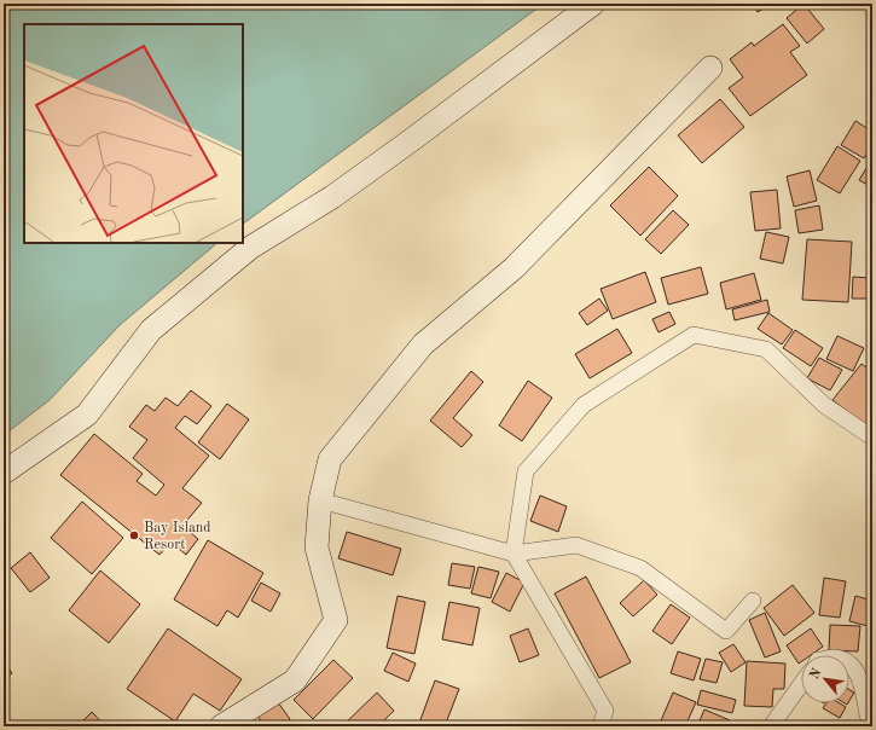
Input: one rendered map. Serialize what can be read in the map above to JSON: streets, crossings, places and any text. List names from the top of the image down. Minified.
{"places":["Bay Island Resort"],"north":"top left"}
